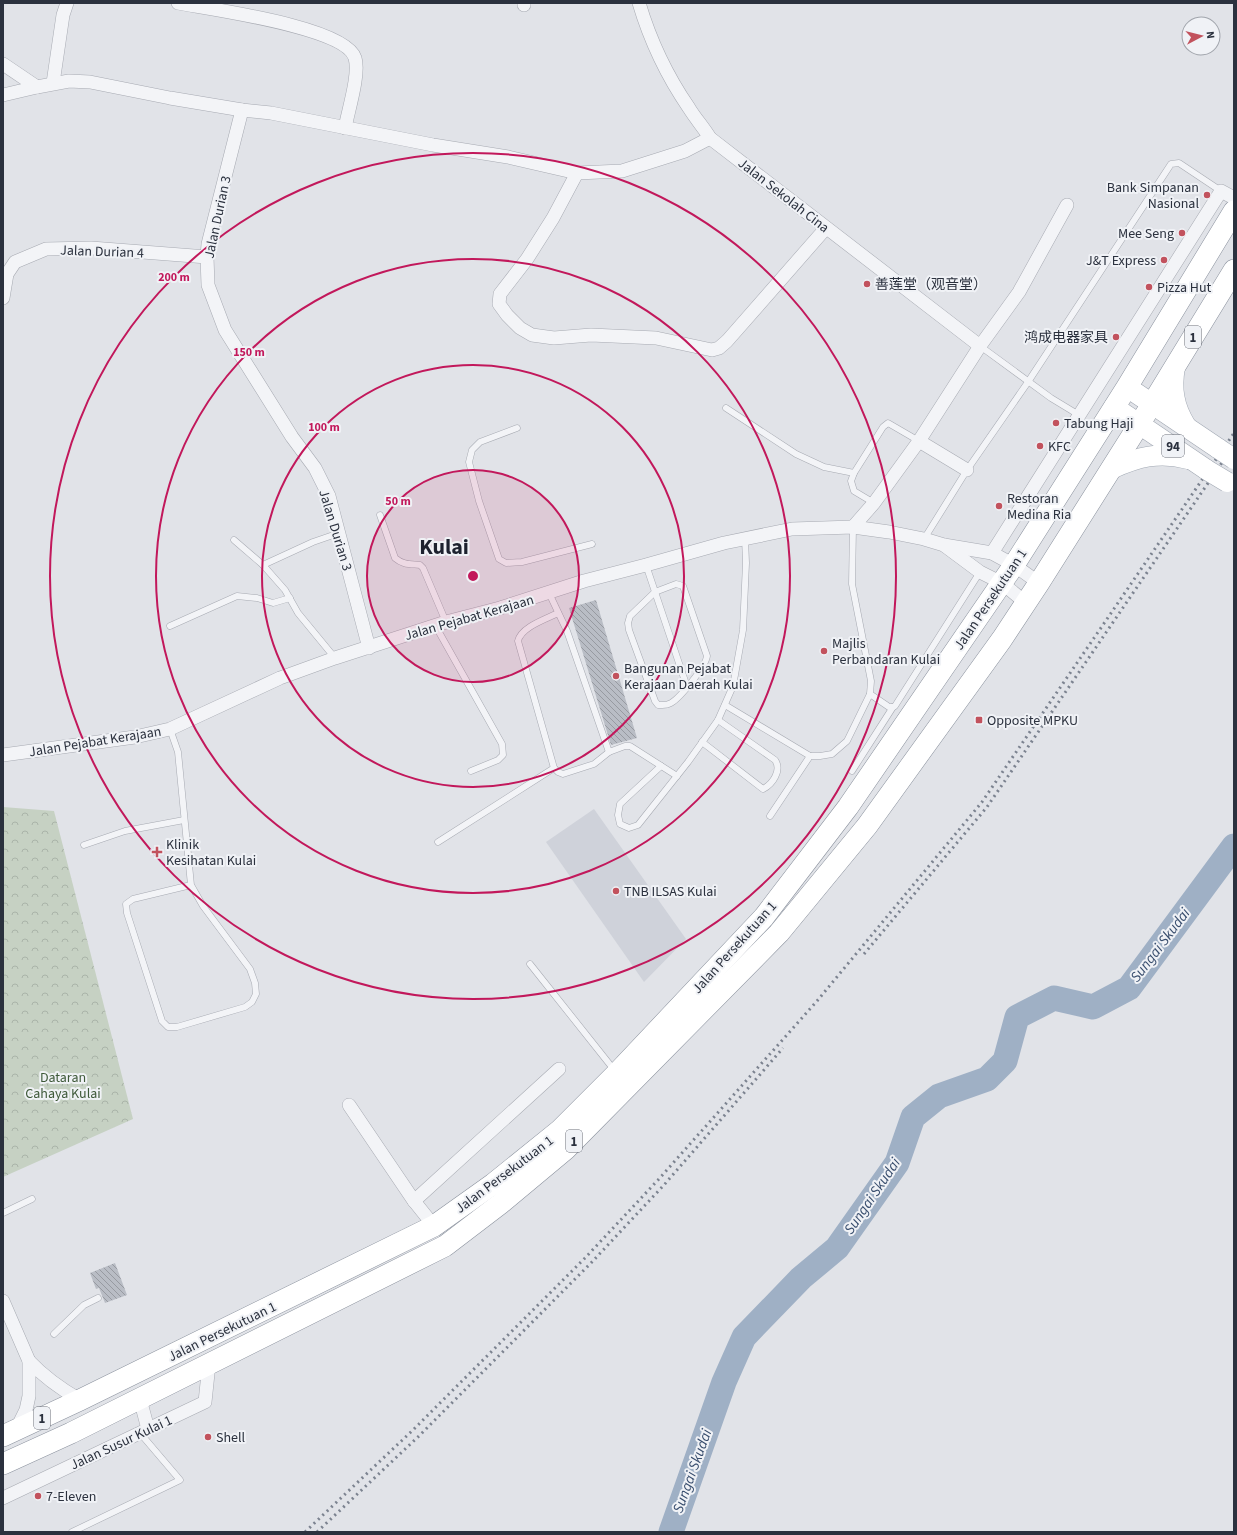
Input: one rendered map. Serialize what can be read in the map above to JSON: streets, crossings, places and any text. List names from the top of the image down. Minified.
{"streets":{"highway":["1","Jalan Persekutuan 1"],"main road":["94"],"street":["Jalan Sekolah Cina","Jalan Durian 3","Jalan Durian 4","Jalan Pejabat Kerajaan","Jalan Susur Kulai 1"]},"crossings":[["Jalan Durian 3","Jalan Durian 4"],["Jalan Durian 3","Jalan Pejabat Kerajaan"],["94","Jalan Persekutuan 1"],["Jalan Persekutuan 1","Jalan Pejabat Kerajaan"],["Jalan Persekutuan 1","Jalan Susur Kulai 1"]],"districts":["Kulai"],"water":["Sungai Skudai"],"parks":["Dataran Cahaya Kulai"],"places":{"other":["Bank Simpanan Nasional","Mee Seng","J&T Express","善莲堂（观音堂）","Pizza Hut","鸿成电器家具","Tabung Haji","KFC","Restoran Medina Ria","Majlis Perbandaran Kulai","Bangunan Pejabat Kerajaan Daerah Kulai","TNB ILSAS Kulai","Shell","7-Eleven"],"transit":["Opposite MPKU"],"health":["Klinik Kesihatan Kulai"]},"north":"right","rings":["200 m","150 m","100 m","50 m"]}
